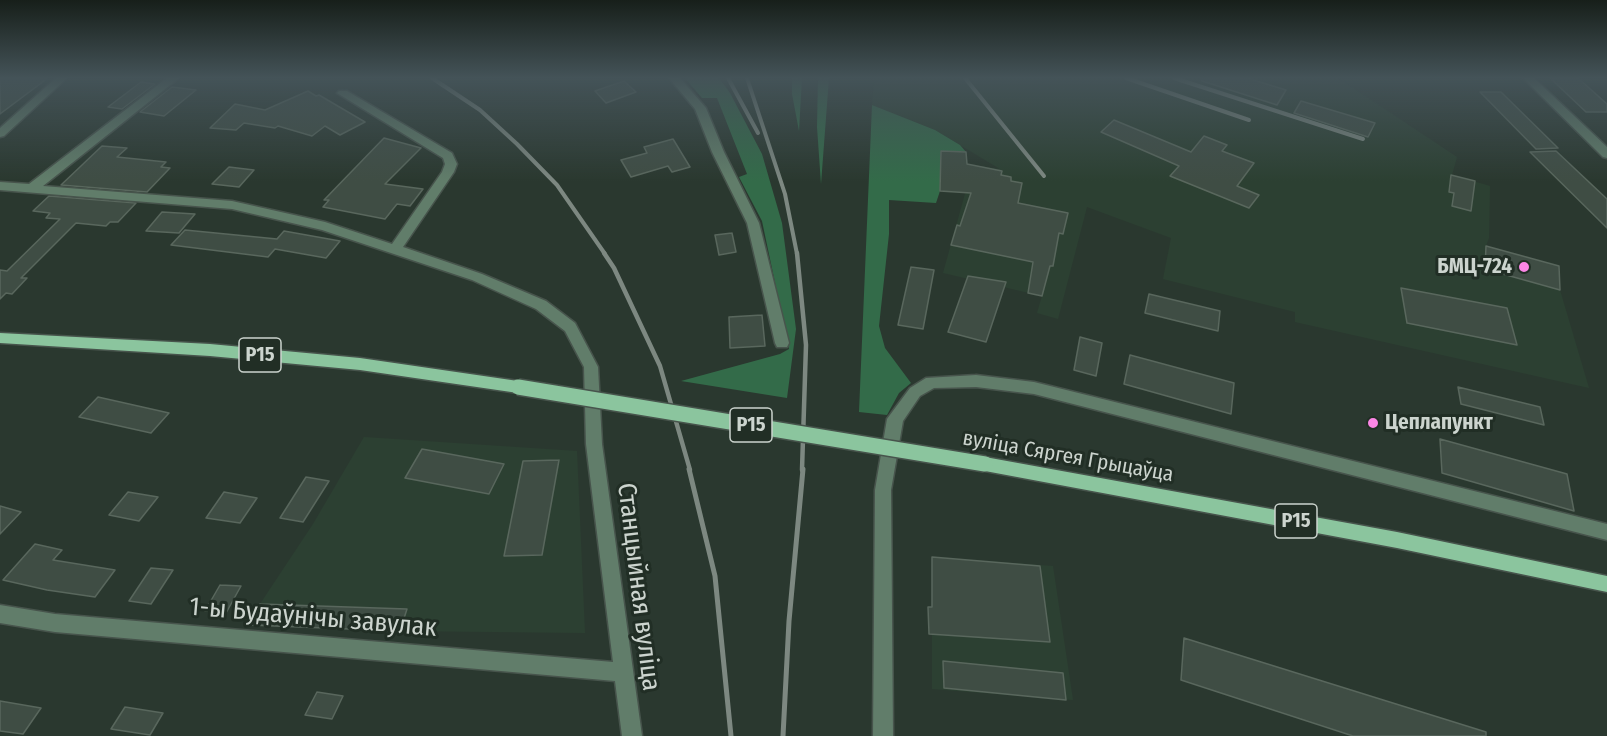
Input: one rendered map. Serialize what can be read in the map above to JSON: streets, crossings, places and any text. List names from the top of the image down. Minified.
{"streets":{"main road":["Р15","вуліца Сяргея Грыцаўца"],"street":["Станцыйная вуліца","1-ы Будаўнічы завулак"]},"crossings":[["Станцыйная вуліца","1-ы Будаўнічы завулак"]],"places":["БМЦ-724","Цеплапункт"]}
